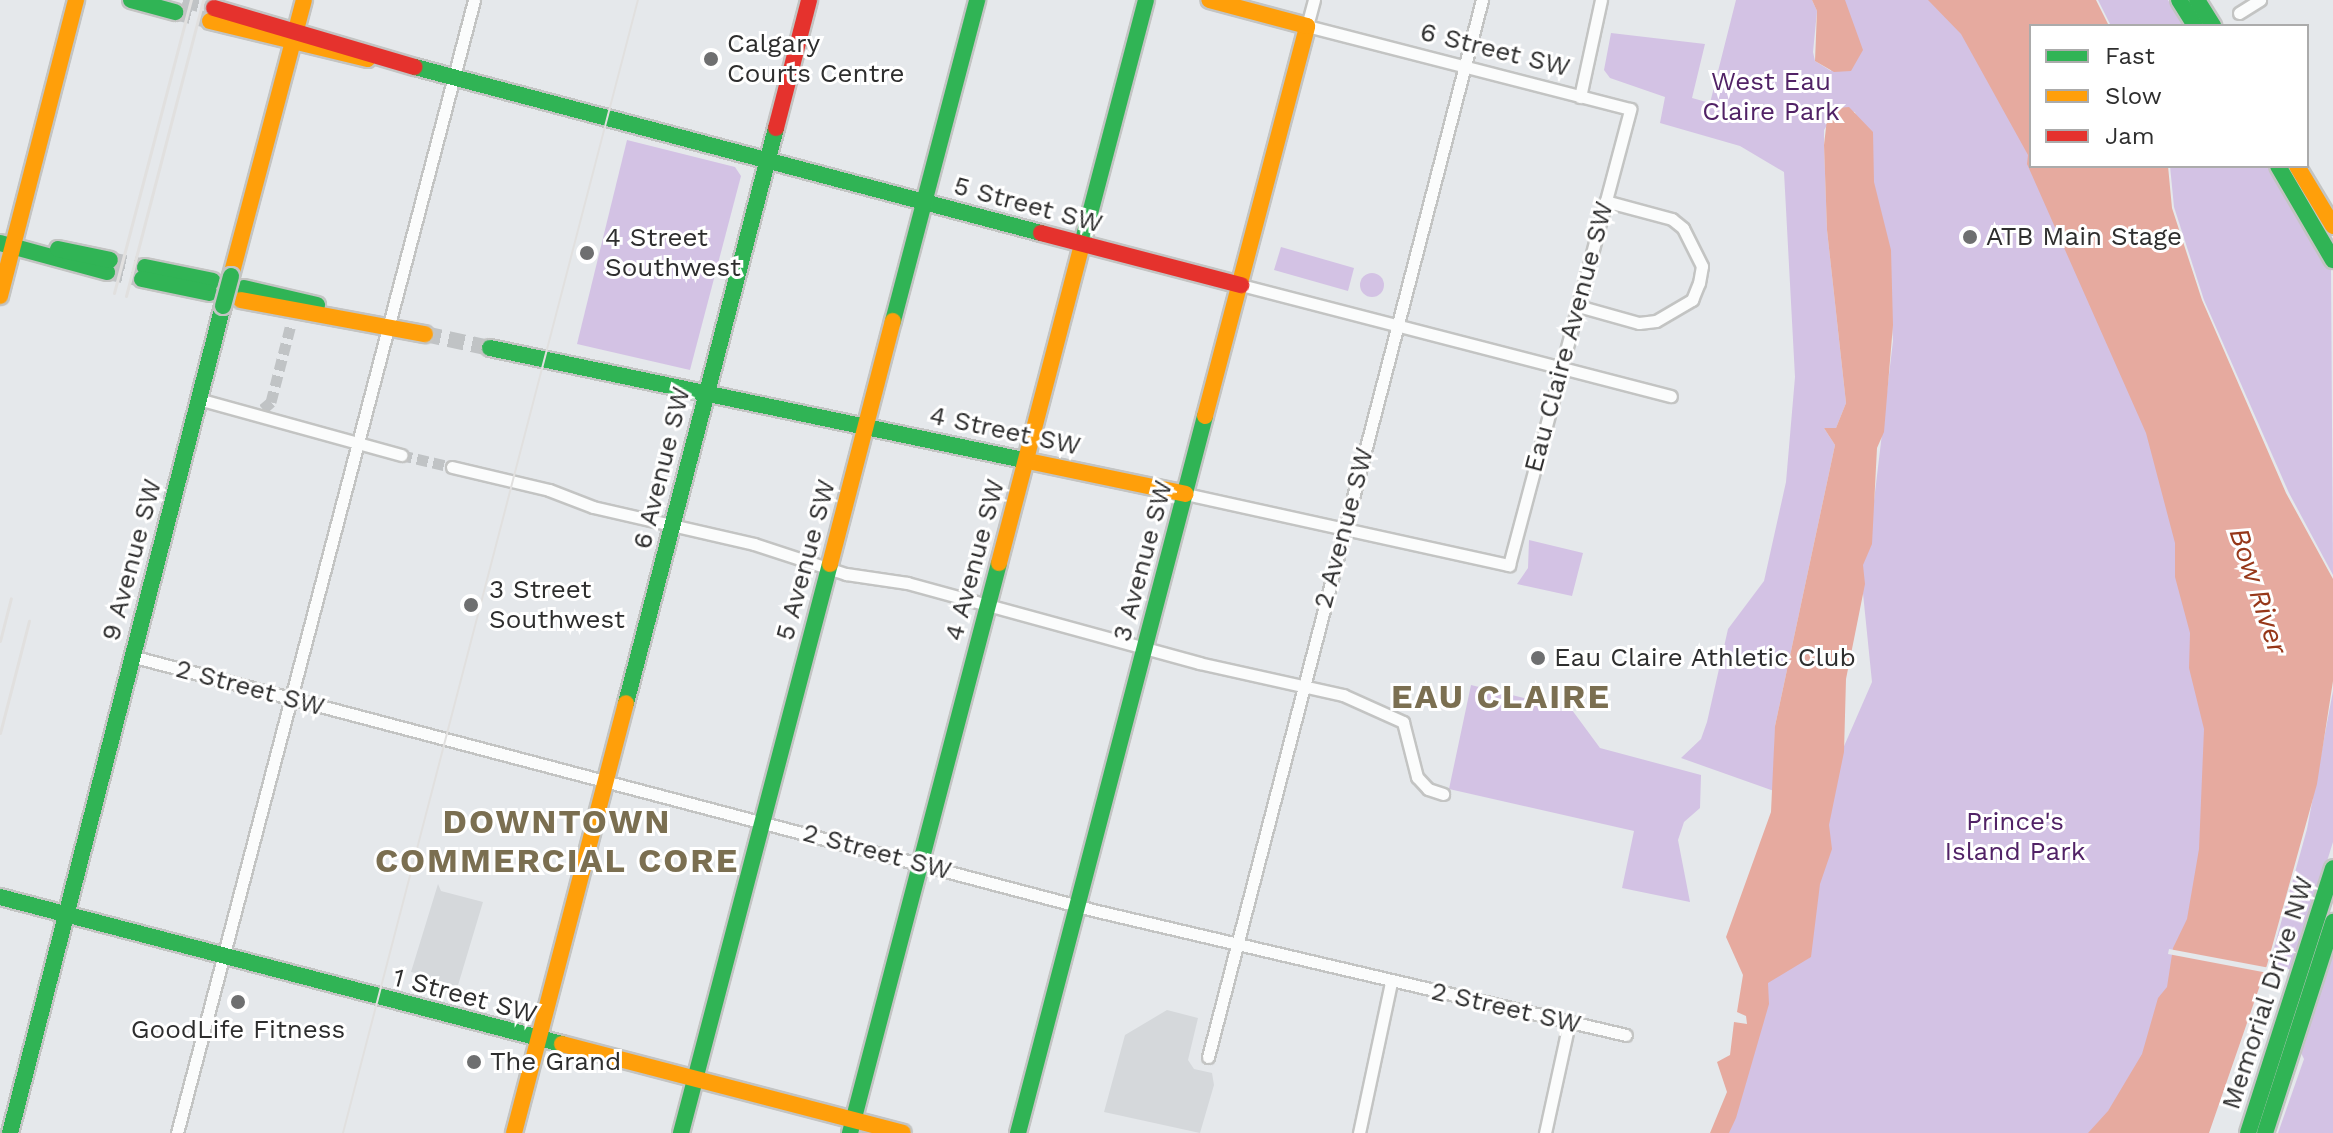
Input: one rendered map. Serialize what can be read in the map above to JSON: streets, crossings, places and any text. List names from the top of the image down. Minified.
{"streets":{"main road":["6 Street SW","5 Street SW","4 Street SW","6 Avenue SW","9 Avenue SW","5 Avenue SW","4 Avenue SW","3 Avenue SW","Memorial Drive NW","1 Street SW"],"street":["Eau Claire Avenue SW","2 Avenue SW","2 Street SW"]},"crossings":[["6 Street SW","Eau Claire Avenue SW"],["6 Street SW","2 Avenue SW"],["6 Street SW","3 Avenue SW"],["5 Street SW","Eau Claire Avenue SW"],["5 Street SW","6 Avenue SW"],["5 Street SW","2 Avenue SW"],["5 Street SW","9 Avenue SW"],["5 Street SW","5 Avenue SW"],["5 Street SW","4 Avenue SW"],["5 Street SW","3 Avenue SW"],["Eau Claire Avenue SW","4 Street SW"],["4 Street SW","6 Avenue SW"],["4 Street SW","2 Avenue SW"],["4 Street SW","5 Avenue SW"],["4 Street SW","4 Avenue SW"],["4 Street SW","3 Avenue SW"],["6 Avenue SW","2 Street SW"],["6 Avenue SW","1 Street SW"],["2 Avenue SW","2 Street SW"],["9 Avenue SW","2 Street SW"],["9 Avenue SW","1 Street SW"],["5 Avenue SW","2 Street SW"],["5 Avenue SW","1 Street SW"],["4 Avenue SW","2 Street SW"],["4 Avenue SW","1 Street SW"],["3 Avenue SW","2 Street SW"]],"districts":["EAU CLAIRE","DOWNTOWN COMMERCIAL CORE"],"water":["Bow River"],"parks":["West Eau Claire Park","Prince's Island Park"],"places":["Calgary Courts Centre","ATB Main Stage","4 Street Southwest","3 Street Southwest","Eau Claire Athletic Club","GoodLife Fitness","The Grand"],"legend":["Fast","Slow","Jam"]}
